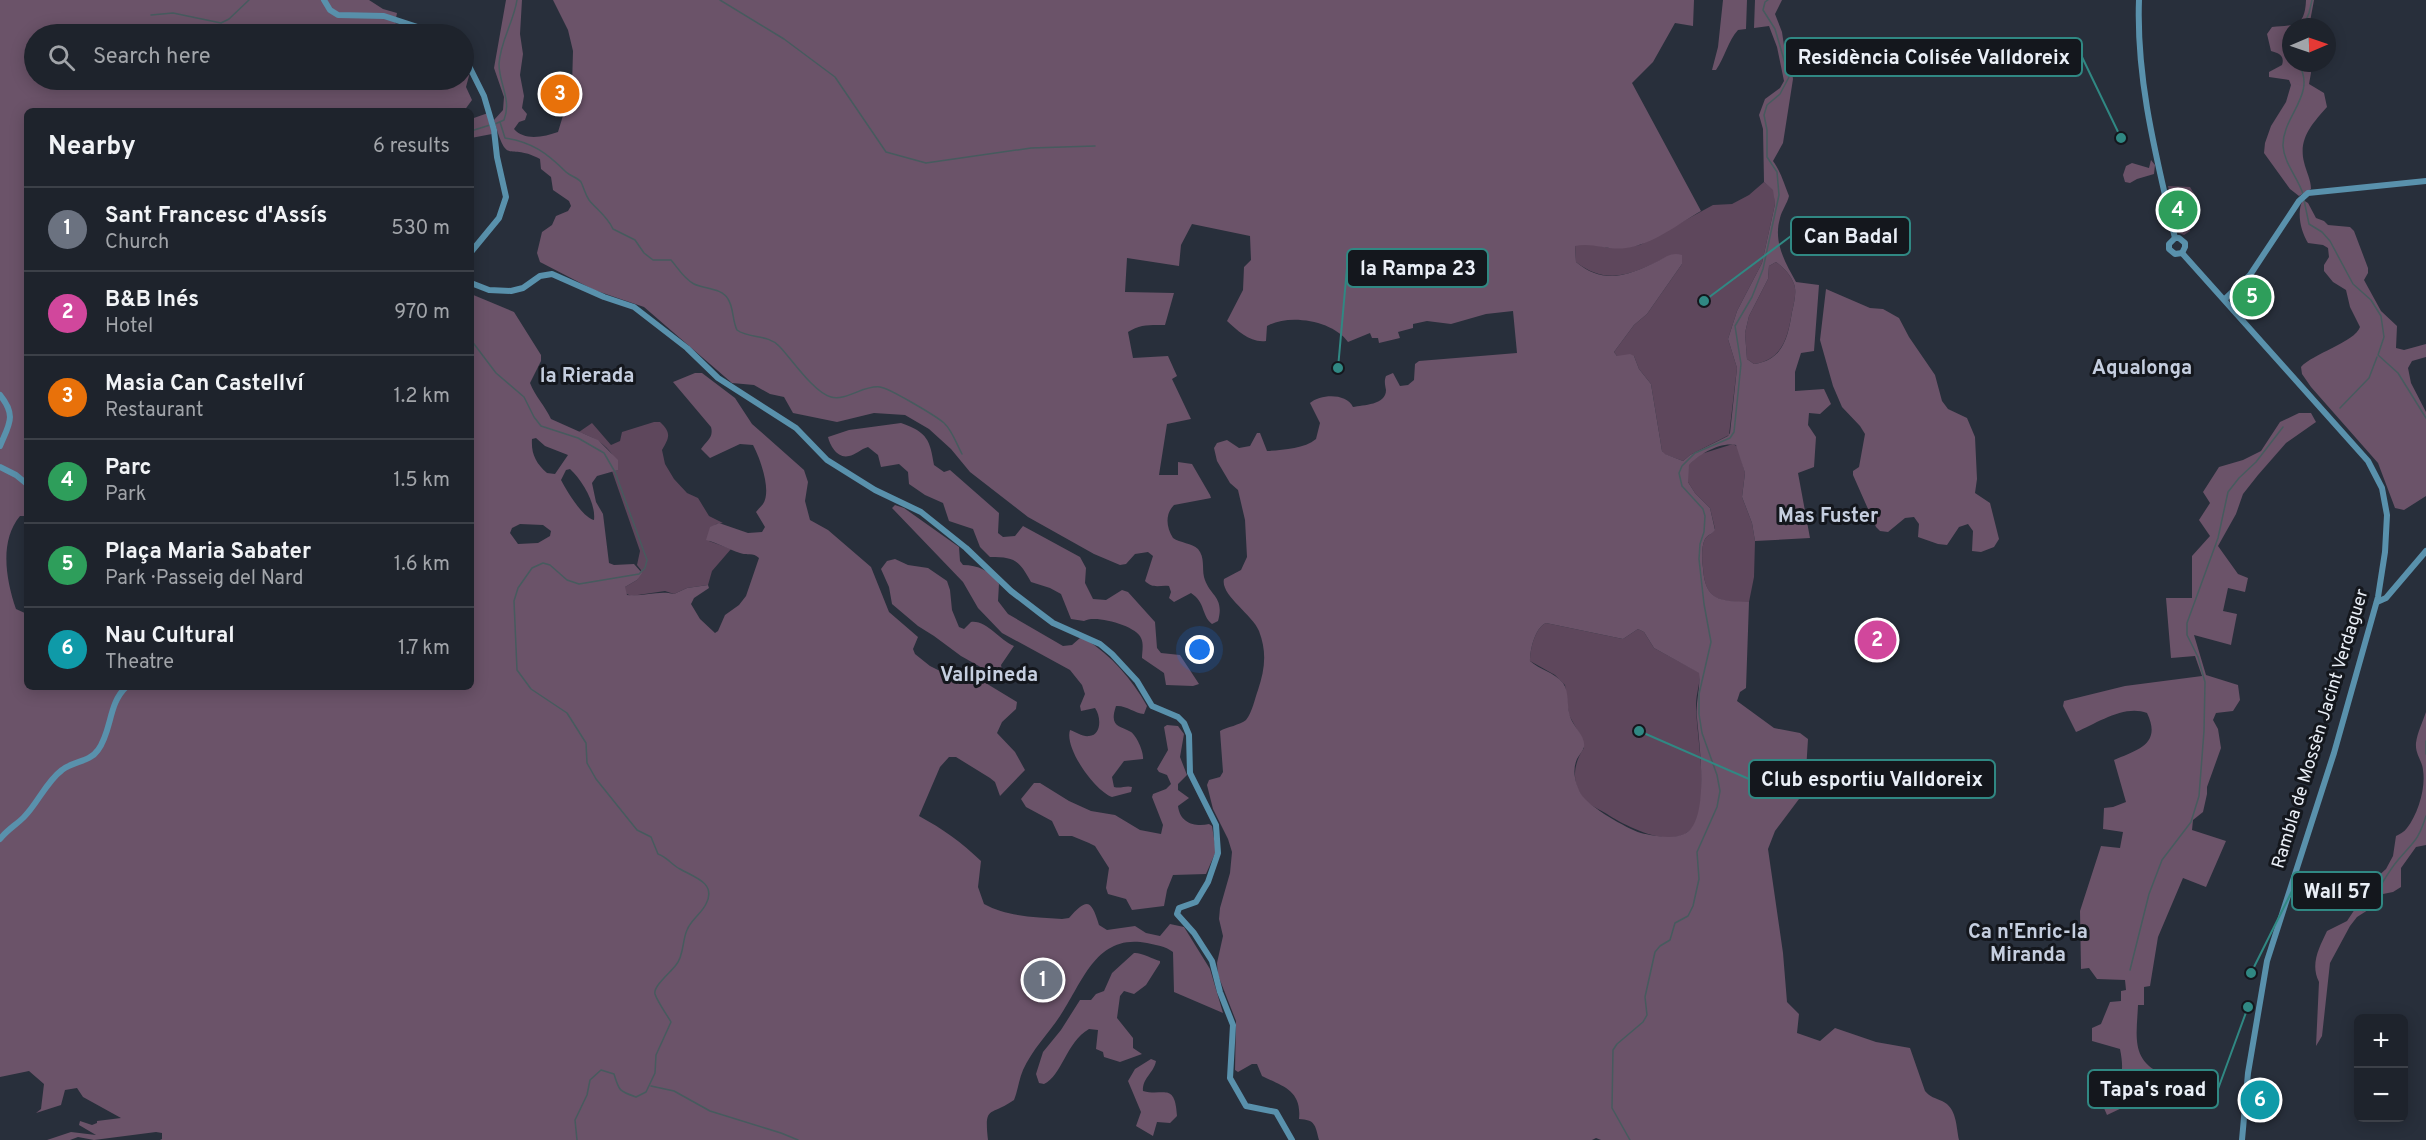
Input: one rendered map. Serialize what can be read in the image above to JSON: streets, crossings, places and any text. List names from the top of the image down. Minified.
{"streets":{"street":["Rambla de Mossèn Jacint Verdaguer"]},"districts":["Aqualonga","la Rierada","Mas Fuster","Vallpineda","Ca n'Enric-la Miranda"],"places":["Residència Colisée Valldoreix","Can Badal","la Rampa 23","Club esportiu Valldoreix","Wall 57","Tapa's road"],"north":"right","page":{"search":"Search here","pins":["3","4","5","2","1","6"],"heading":["Nearby","6 results"],"list":[{"mark":"1","name":"Sant Francesc d'Assís","note":"Church","value":"530 m"},{"mark":"2","name":"B&B Inés","note":"Hotel","value":"970 m"},{"mark":"3","name":"Masia Can Castellví","note":"Restaurant","value":"1.2 km"},{"mark":"4","name":"Parc","note":"Park","value":"1.5 km"},{"mark":"5","name":"Plaça Maria Sabater","note":"Park · Passeig del Nard","value":"1.6 km"},{"mark":"6","name":"Nau Cultural","note":"Theatre","value":"1.7 km"}],"map_buttons":["+","−"]}}
